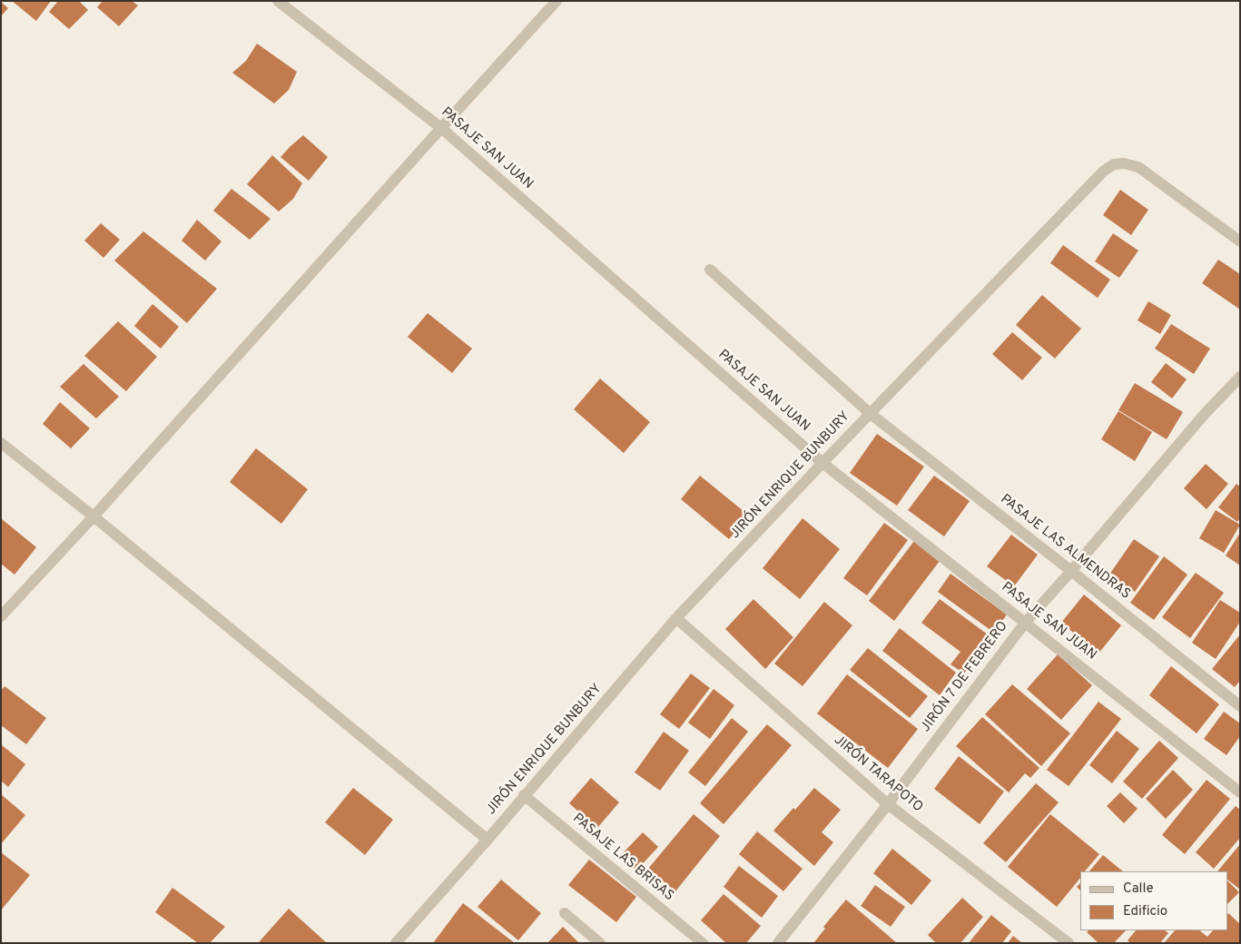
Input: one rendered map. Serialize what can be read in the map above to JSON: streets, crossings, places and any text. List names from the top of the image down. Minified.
{"streets":{"street":["PASAJE SAN JUAN","JIRÓN ENRIQUE BUNBURY","PASAJE LAS ALMENDRAS","JIRÓN 7 DE FEBRERO","JIRÓN TARAPOTO","PASAJE LAS BRISAS"]},"crossings":[["PASAJE SAN JUAN","JIRÓN ENRIQUE BUNBURY"],["PASAJE SAN JUAN","JIRÓN 7 DE FEBRERO"],["JIRÓN ENRIQUE BUNBURY","PASAJE LAS ALMENDRAS"],["JIRÓN ENRIQUE BUNBURY","JIRÓN TARAPOTO"],["JIRÓN ENRIQUE BUNBURY","PASAJE LAS BRISAS"],["PASAJE LAS ALMENDRAS","JIRÓN 7 DE FEBRERO"],["JIRÓN 7 DE FEBRERO","JIRÓN TARAPOTO"]],"legend":["Calle","Edificio"]}
